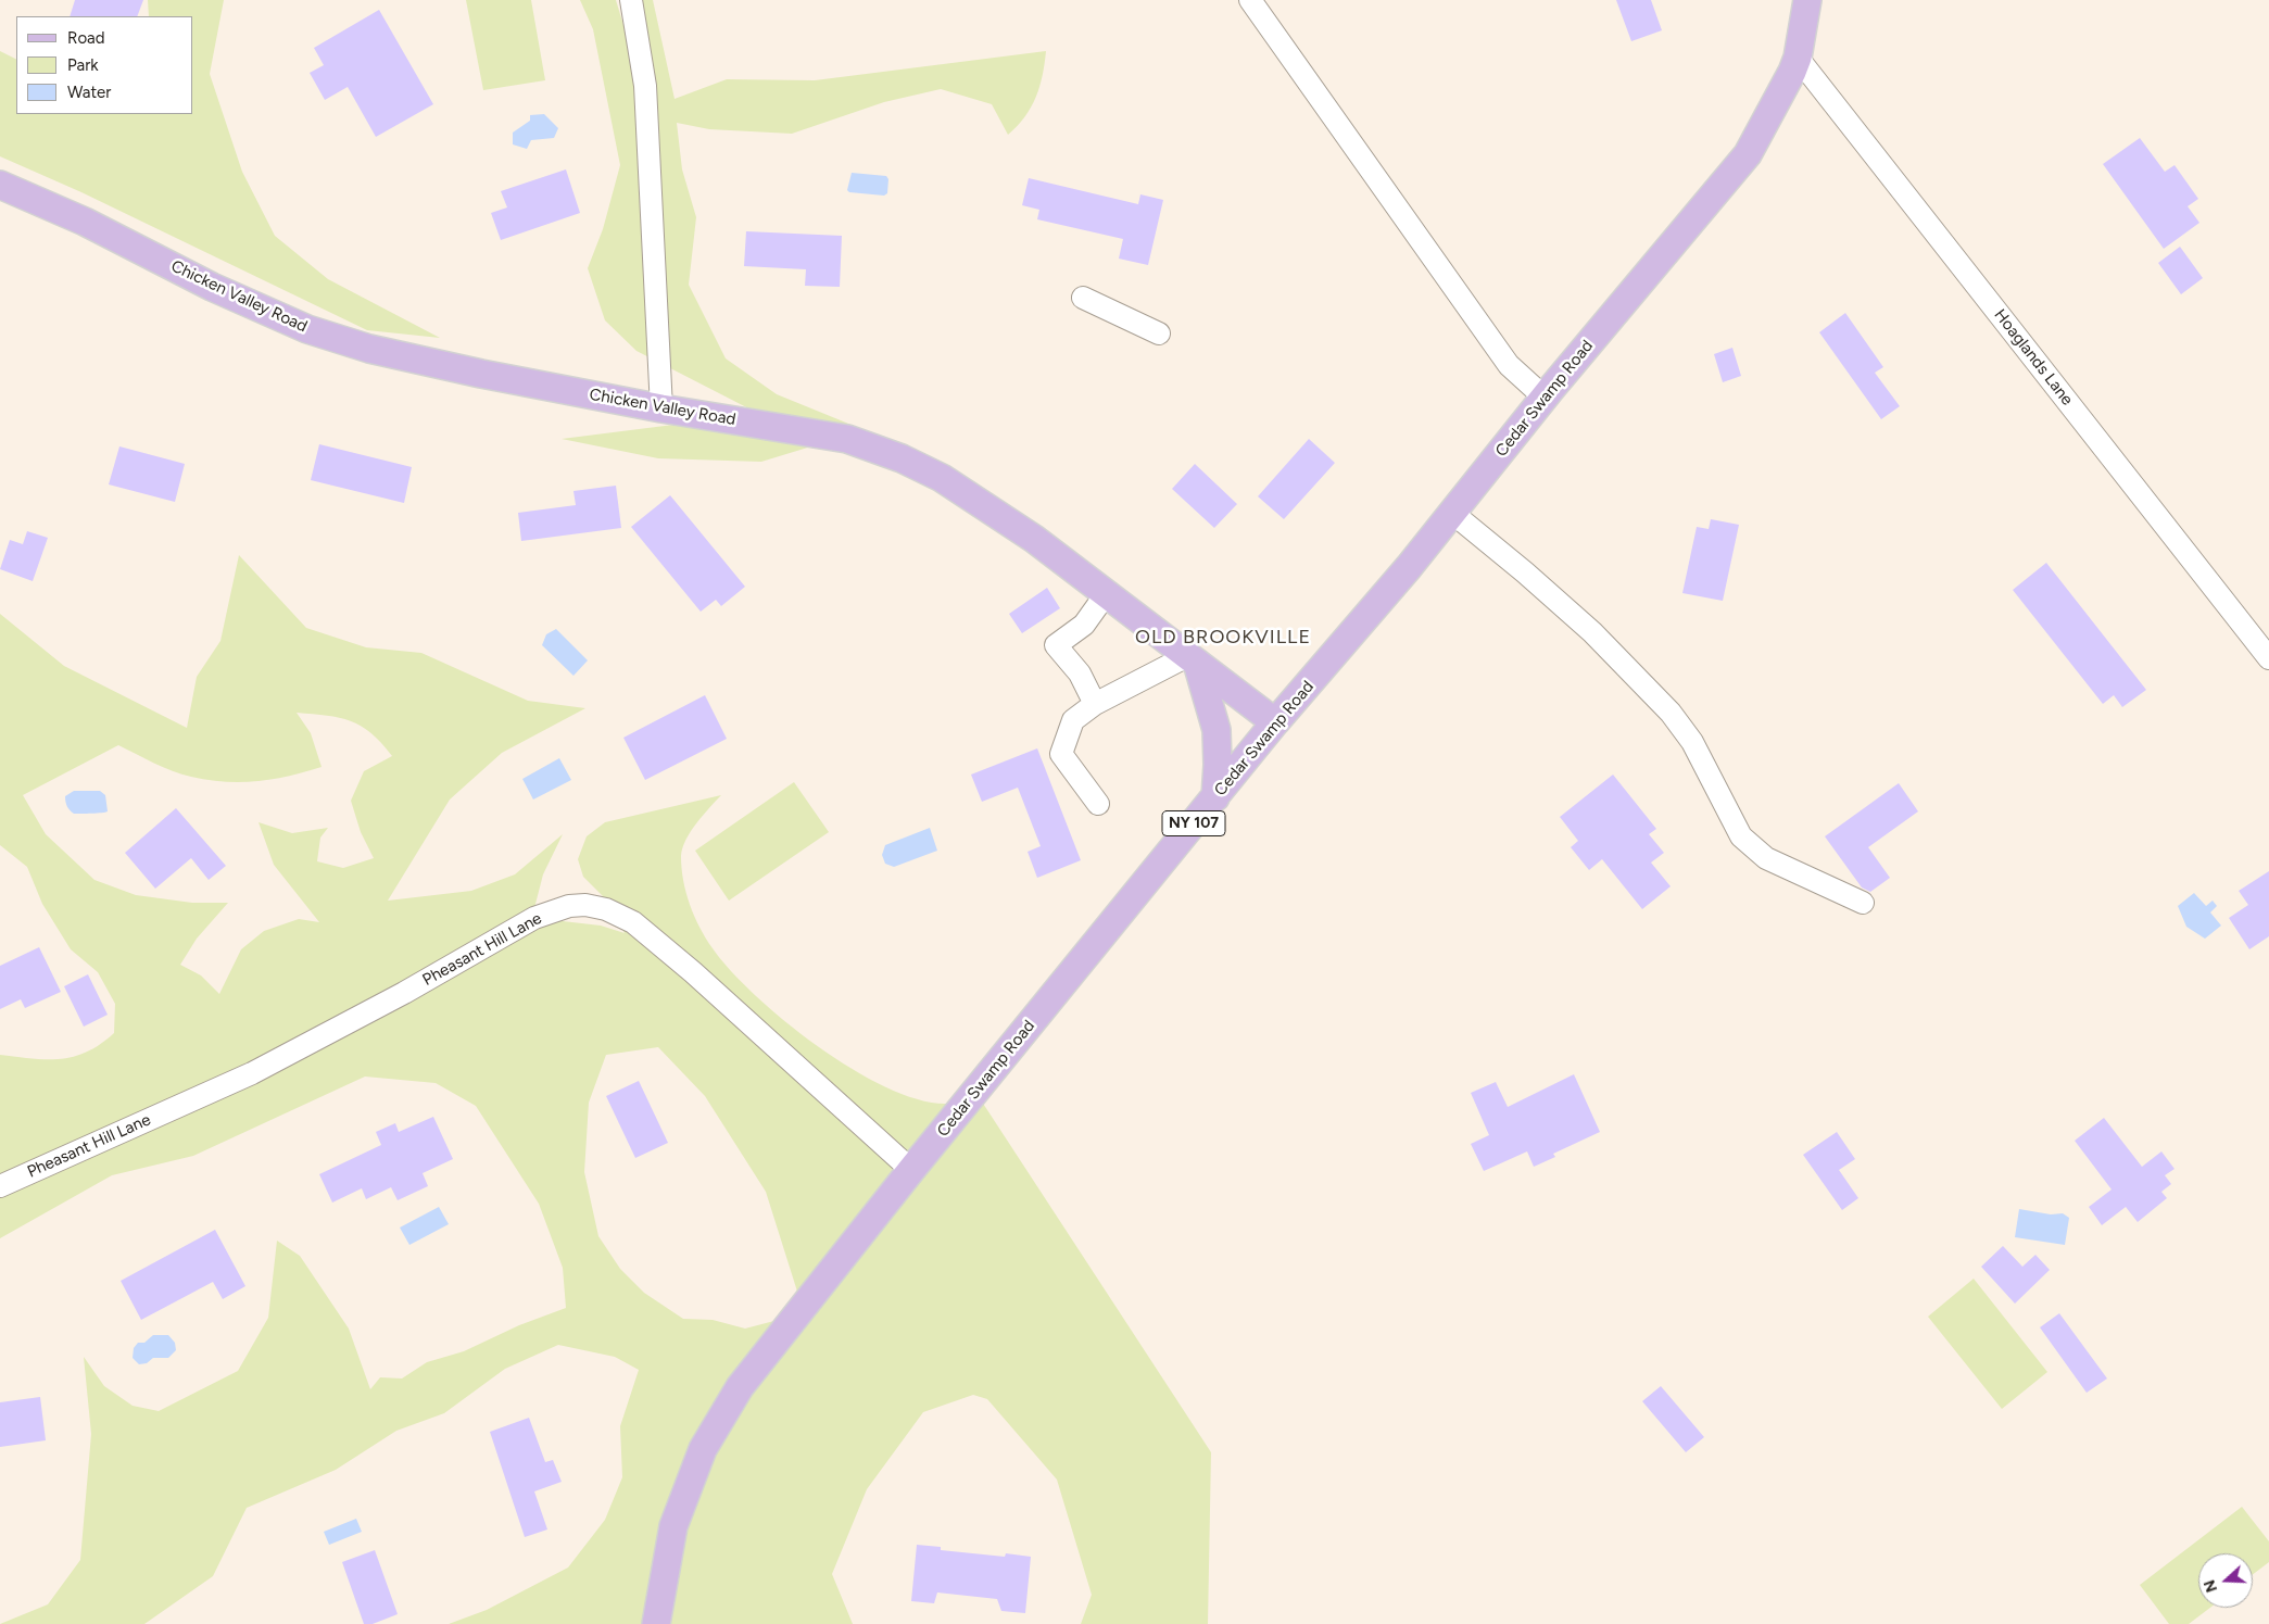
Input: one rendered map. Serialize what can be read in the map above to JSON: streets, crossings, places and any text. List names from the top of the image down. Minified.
{"streets":{"main road":["Chicken Valley Road","Cedar Swamp Road","NY 107"],"street":["Hoaglands Lane","Pheasant Hill Lane"]},"crossings":[["Chicken Valley Road","Cedar Swamp Road"],["Hoaglands Lane","Cedar Swamp Road"],["Cedar Swamp Road","Pheasant Hill Lane"]],"districts":["OLD BROOKVILLE"],"legend":["Road","Park","Water"],"north":"left"}
